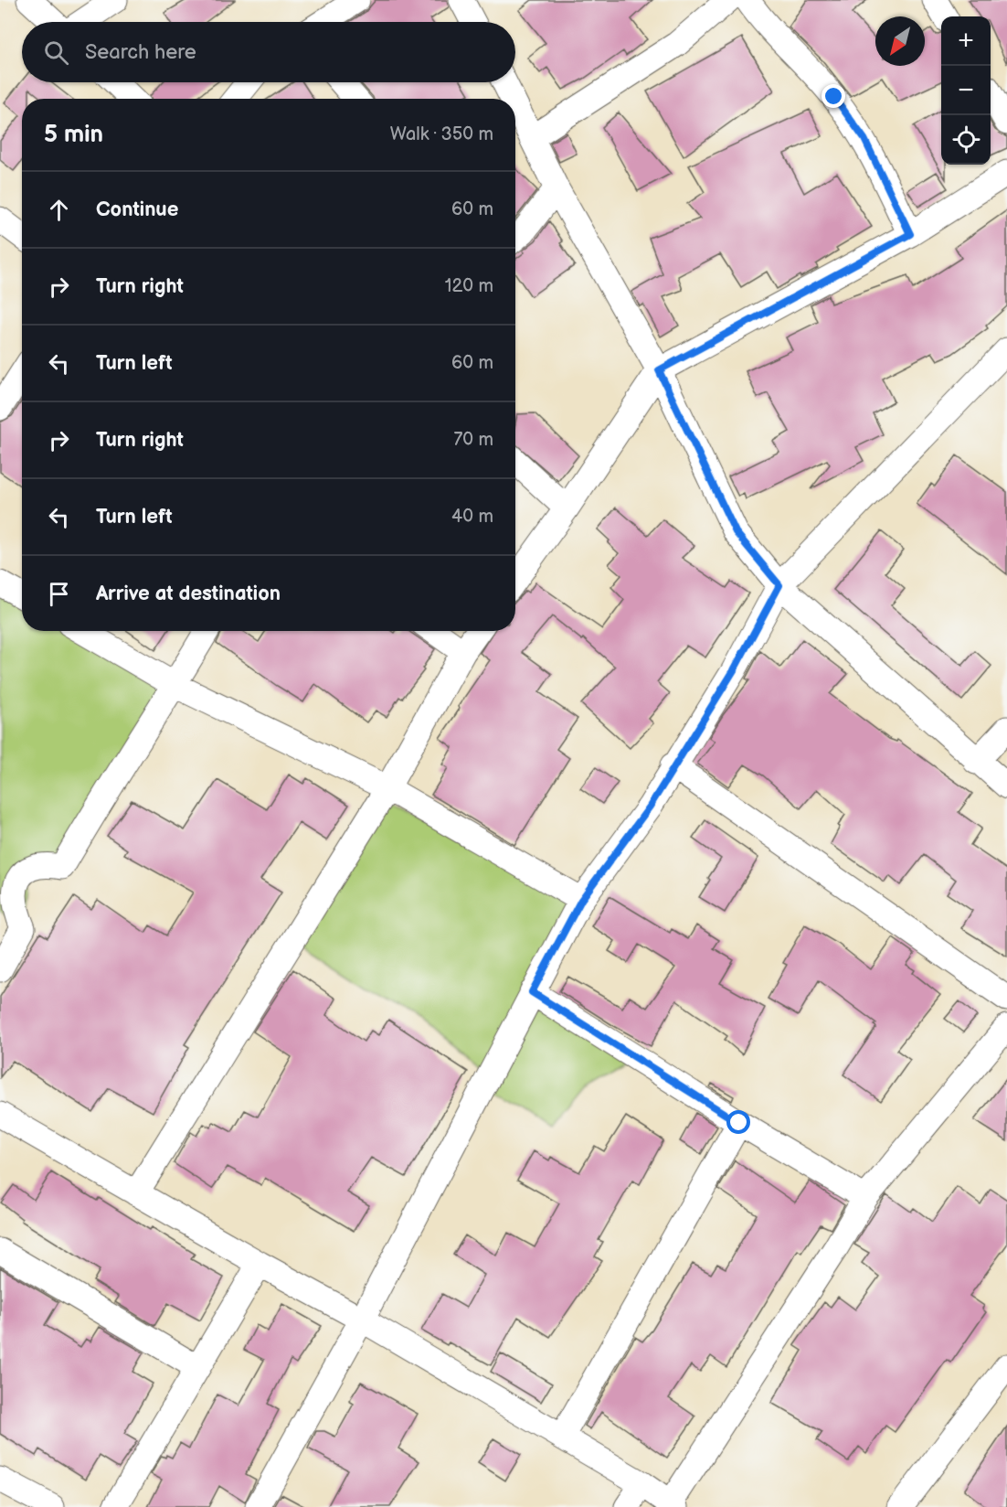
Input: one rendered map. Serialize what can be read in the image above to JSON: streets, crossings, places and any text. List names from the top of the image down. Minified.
{"north":"bottom left","page":{"map_buttons":["+","−"],"search":"Search here","heading":["5 min","Walk · 350 m"],"list":[["Continue","60 m"],["Turn right","120 m"],["Turn left","60 m"],["Turn right","70 m"],["Turn left","40 m"],"Arrive at destination"]}}
